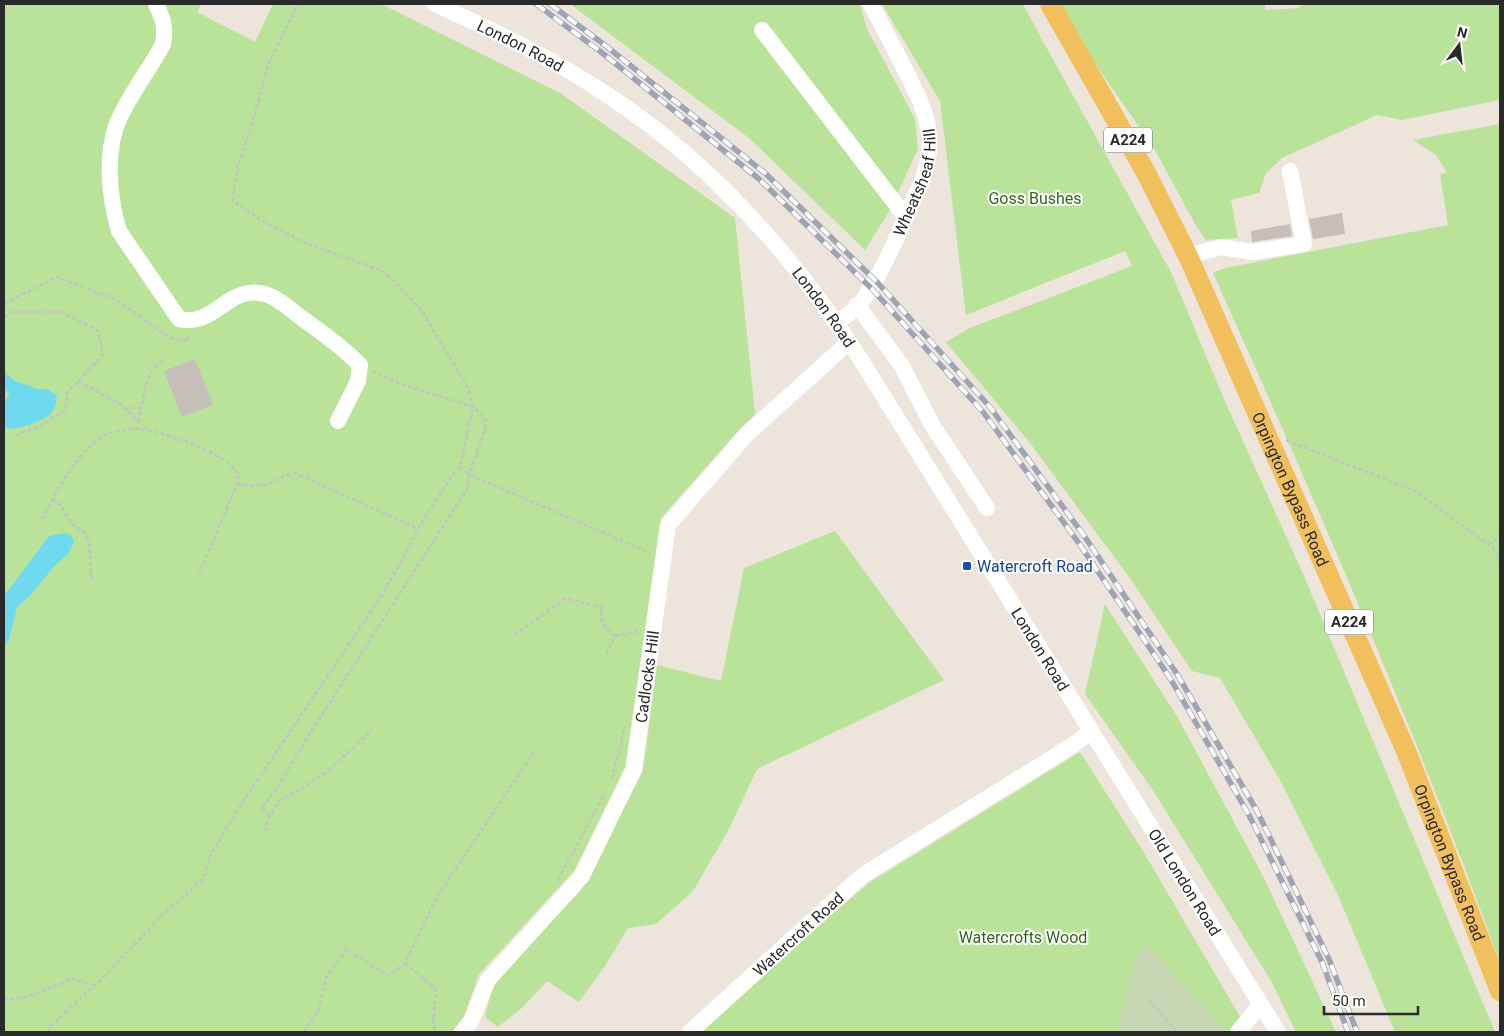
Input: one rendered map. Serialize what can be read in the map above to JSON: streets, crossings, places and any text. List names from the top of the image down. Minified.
{"streets":{"main road":["A224","Orpington Bypass Road"],"street":["London Road","Wheatsheaf Hill","Cadlocks Hill","Old London Road","Watercroft Road"]},"crossings":[["London Road","Wheatsheaf Hill"],["London Road","Cadlocks Hill"],["London Road","Old London Road"],["London Road","Watercroft Road"],["Old London Road","Watercroft Road"]],"parks":["Goss Bushes","Watercrofts Wood"],"places":{"transit":["Watercroft Road"]},"scale_bar":"50 m","north":"top"}
